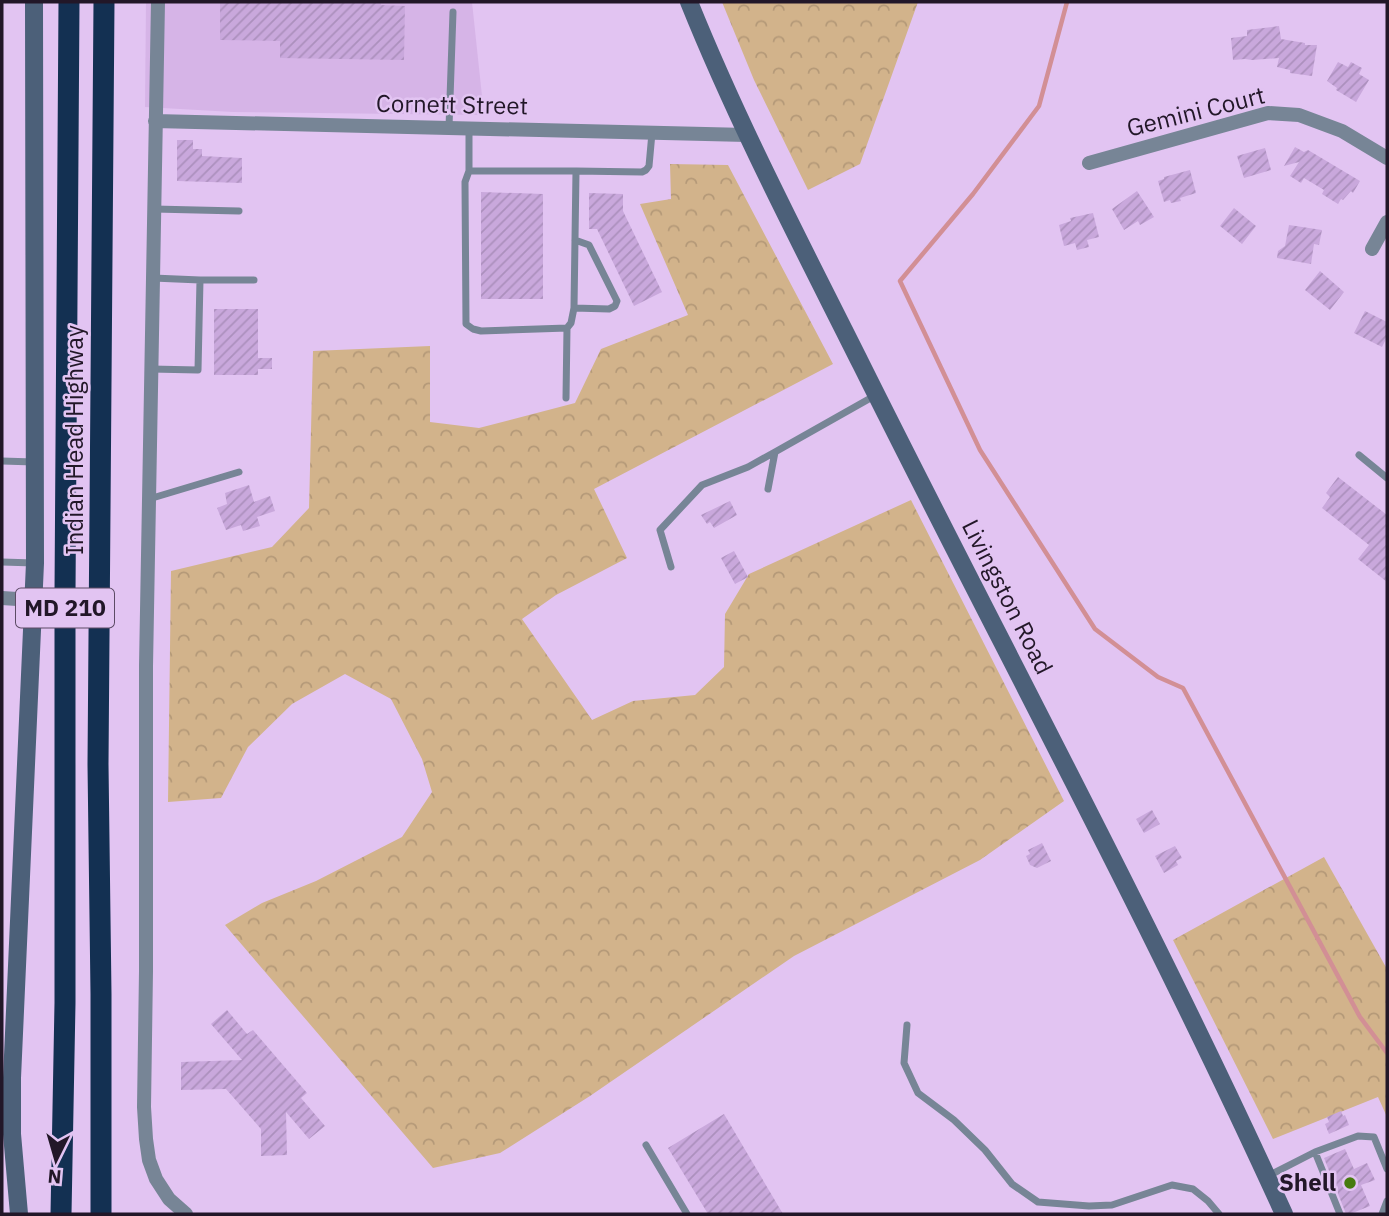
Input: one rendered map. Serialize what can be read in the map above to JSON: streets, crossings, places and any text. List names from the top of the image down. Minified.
{"streets":{"highway":["Indian Head Highway","MD 210"],"main road":["Livingston Road"],"street":["Cornett Street","Gemini Court"]},"crossings":[["Cornett Street","Livingston Road"]],"places":["Shell"],"north":"bottom"}
